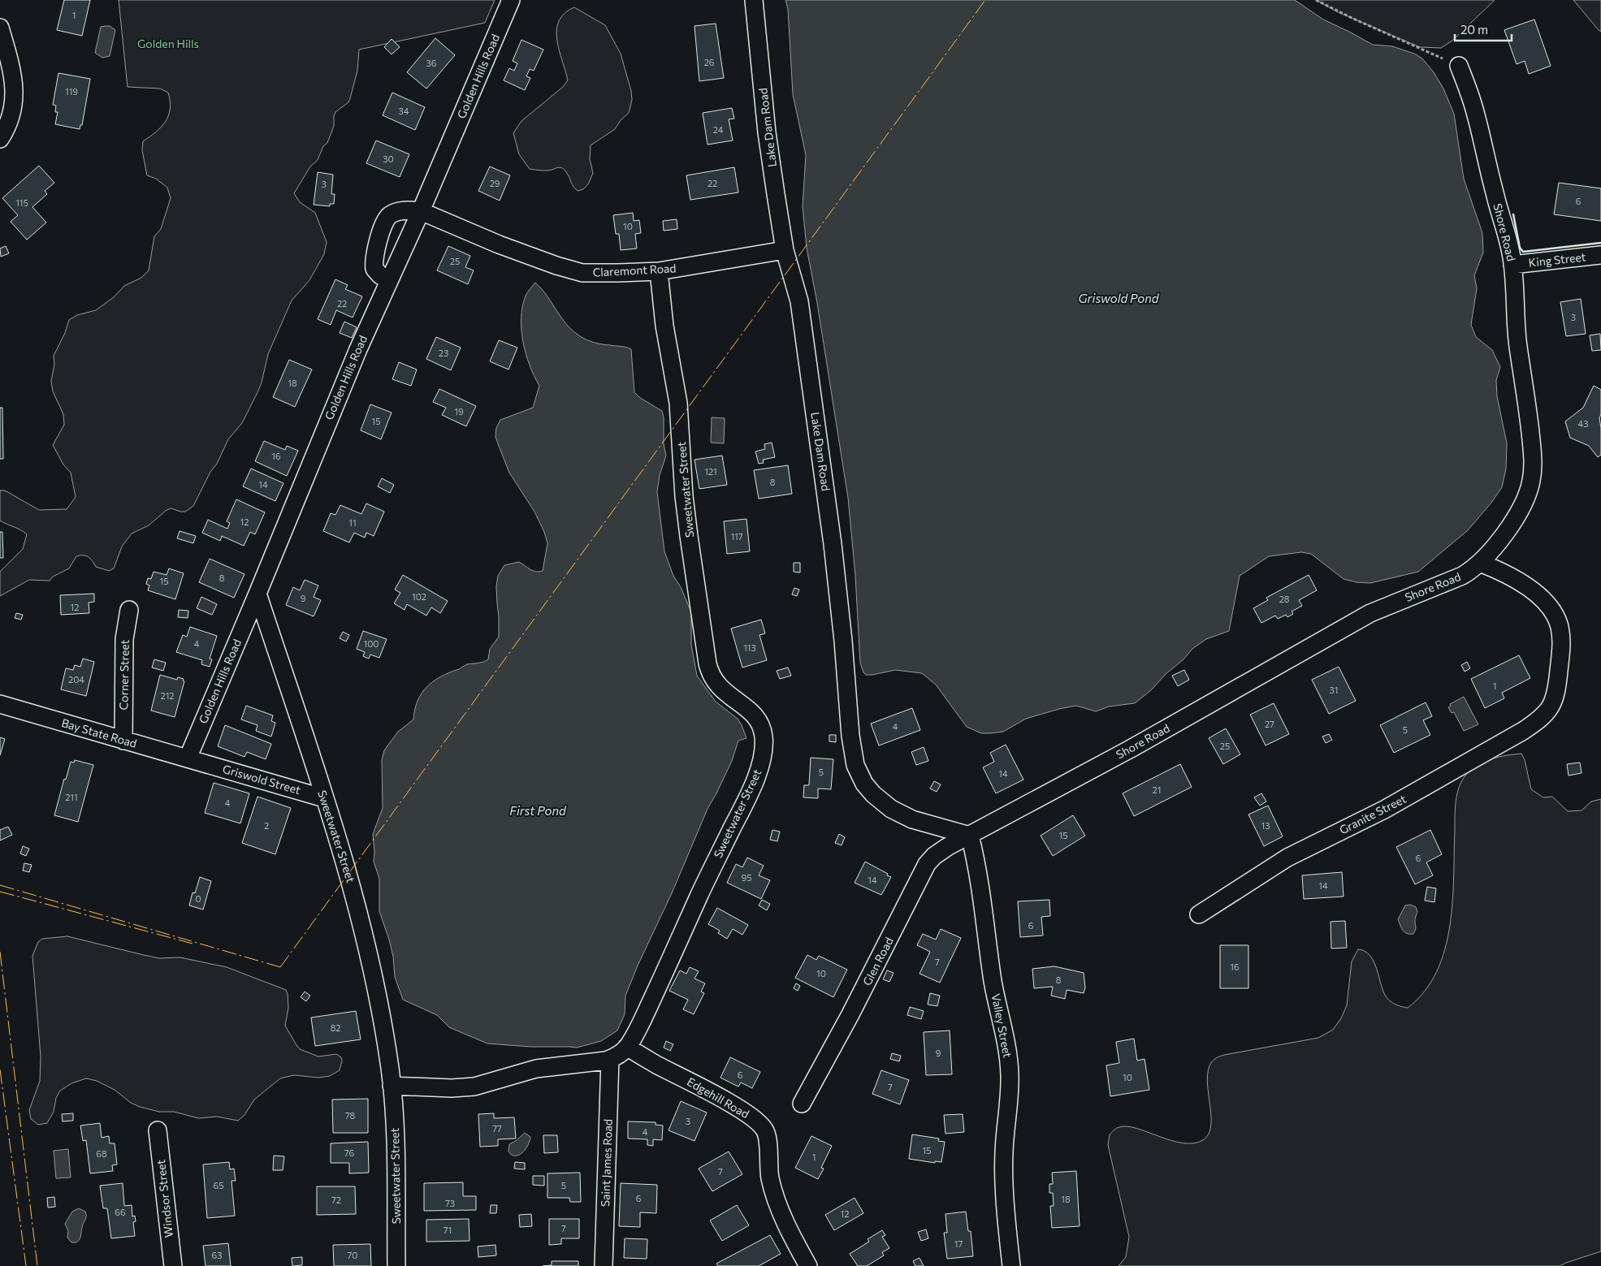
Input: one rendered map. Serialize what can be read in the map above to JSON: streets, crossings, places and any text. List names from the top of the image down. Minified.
{"streets":{"street":["Golden Hills Road","Lake Dam Road","Shore Road","King Street","Claremont Road","Sweetwater Street","Corner Street","Bay State Road","Griswold Street","Granite Street","Glen Road","Valley Street","Edgehill Road","Saint James Road","Windsor Street"]},"crossings":[["Golden Hills Road","Claremont Road"],["Golden Hills Road","Sweetwater Street"],["Golden Hills Road","Bay State Road"],["Golden Hills Road","Griswold Street"],["Lake Dam Road","Shore Road"],["Lake Dam Road","Claremont Road"],["Lake Dam Road","Glen Road"],["Lake Dam Road","Valley Street"],["Shore Road","King Street"],["Shore Road","Granite Street"],["Shore Road","Glen Road"],["Shore Road","Valley Street"],["Claremont Road","Sweetwater Street"],["Sweetwater Street","Griswold Street"],["Sweetwater Street","Edgehill Road"],["Sweetwater Street","Saint James Road"],["Corner Street","Bay State Road"],["Bay State Road","Griswold Street"],["Glen Road","Valley Street"]],"water":["Griswold Pond","First Pond"],"parks":["Golden Hills"],"house_numbers":["1","26","36","119","34","24","30","29","22","3","6","115","10","25","22","3","23","18","19","15","43","16","121","8","14","12","11","117","8","15","102","9","28","12","4","100","113","204","1","31","212","27","4","5","25","5","14","21","211","4","2","13","15","6","95","14","14","0","6","7","16","10","8","82","9","6","10","7","78","3","77","4","15","76","68","1","7","65","5","6","18","72","73","66","12","7","71","17","63","70"],"scale_bar":"20 m"}
